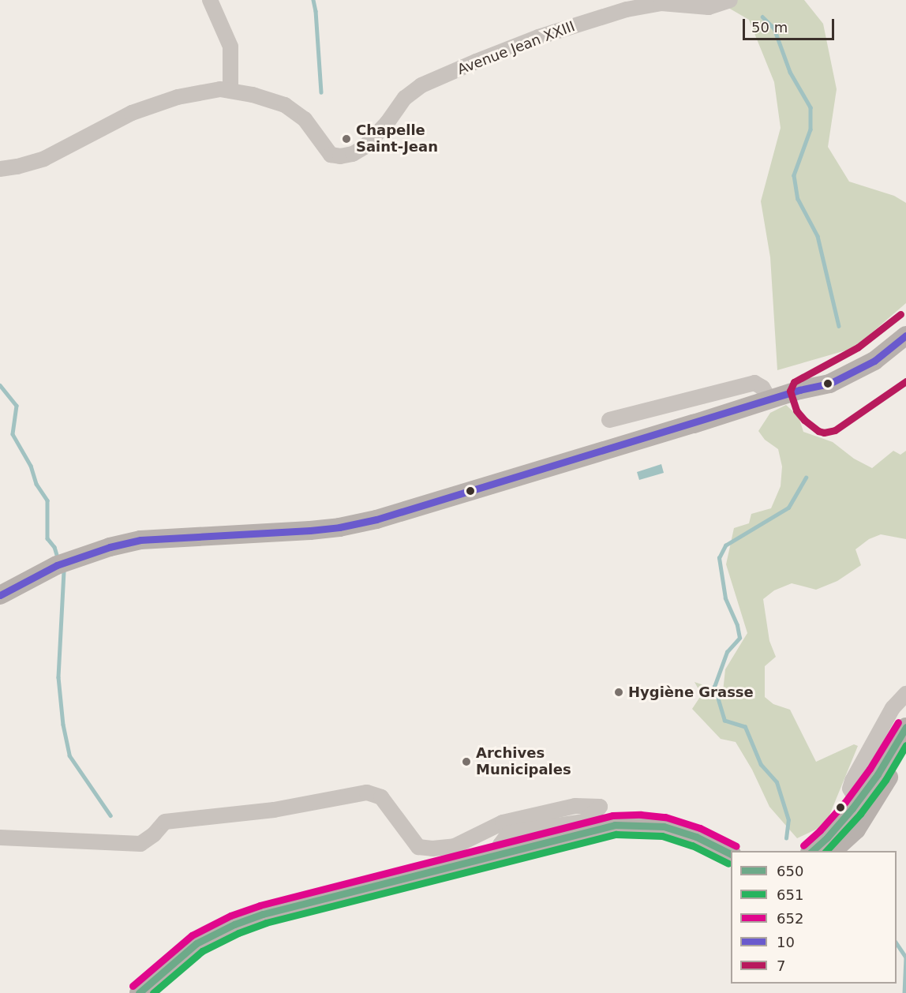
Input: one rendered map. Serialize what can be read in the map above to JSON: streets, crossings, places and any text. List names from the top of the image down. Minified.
{"streets":{"street":["Avenue Jean XXIII"]},"places":["Chapelle Saint-Jean","Hygiène Grasse","Archives Municipales"],"lines":["transit line 7","transit line 10","transit line 652","transit line 650","transit line 651"],"legend":["650","651","652","10","7"],"scale_bar":"50 m"}
